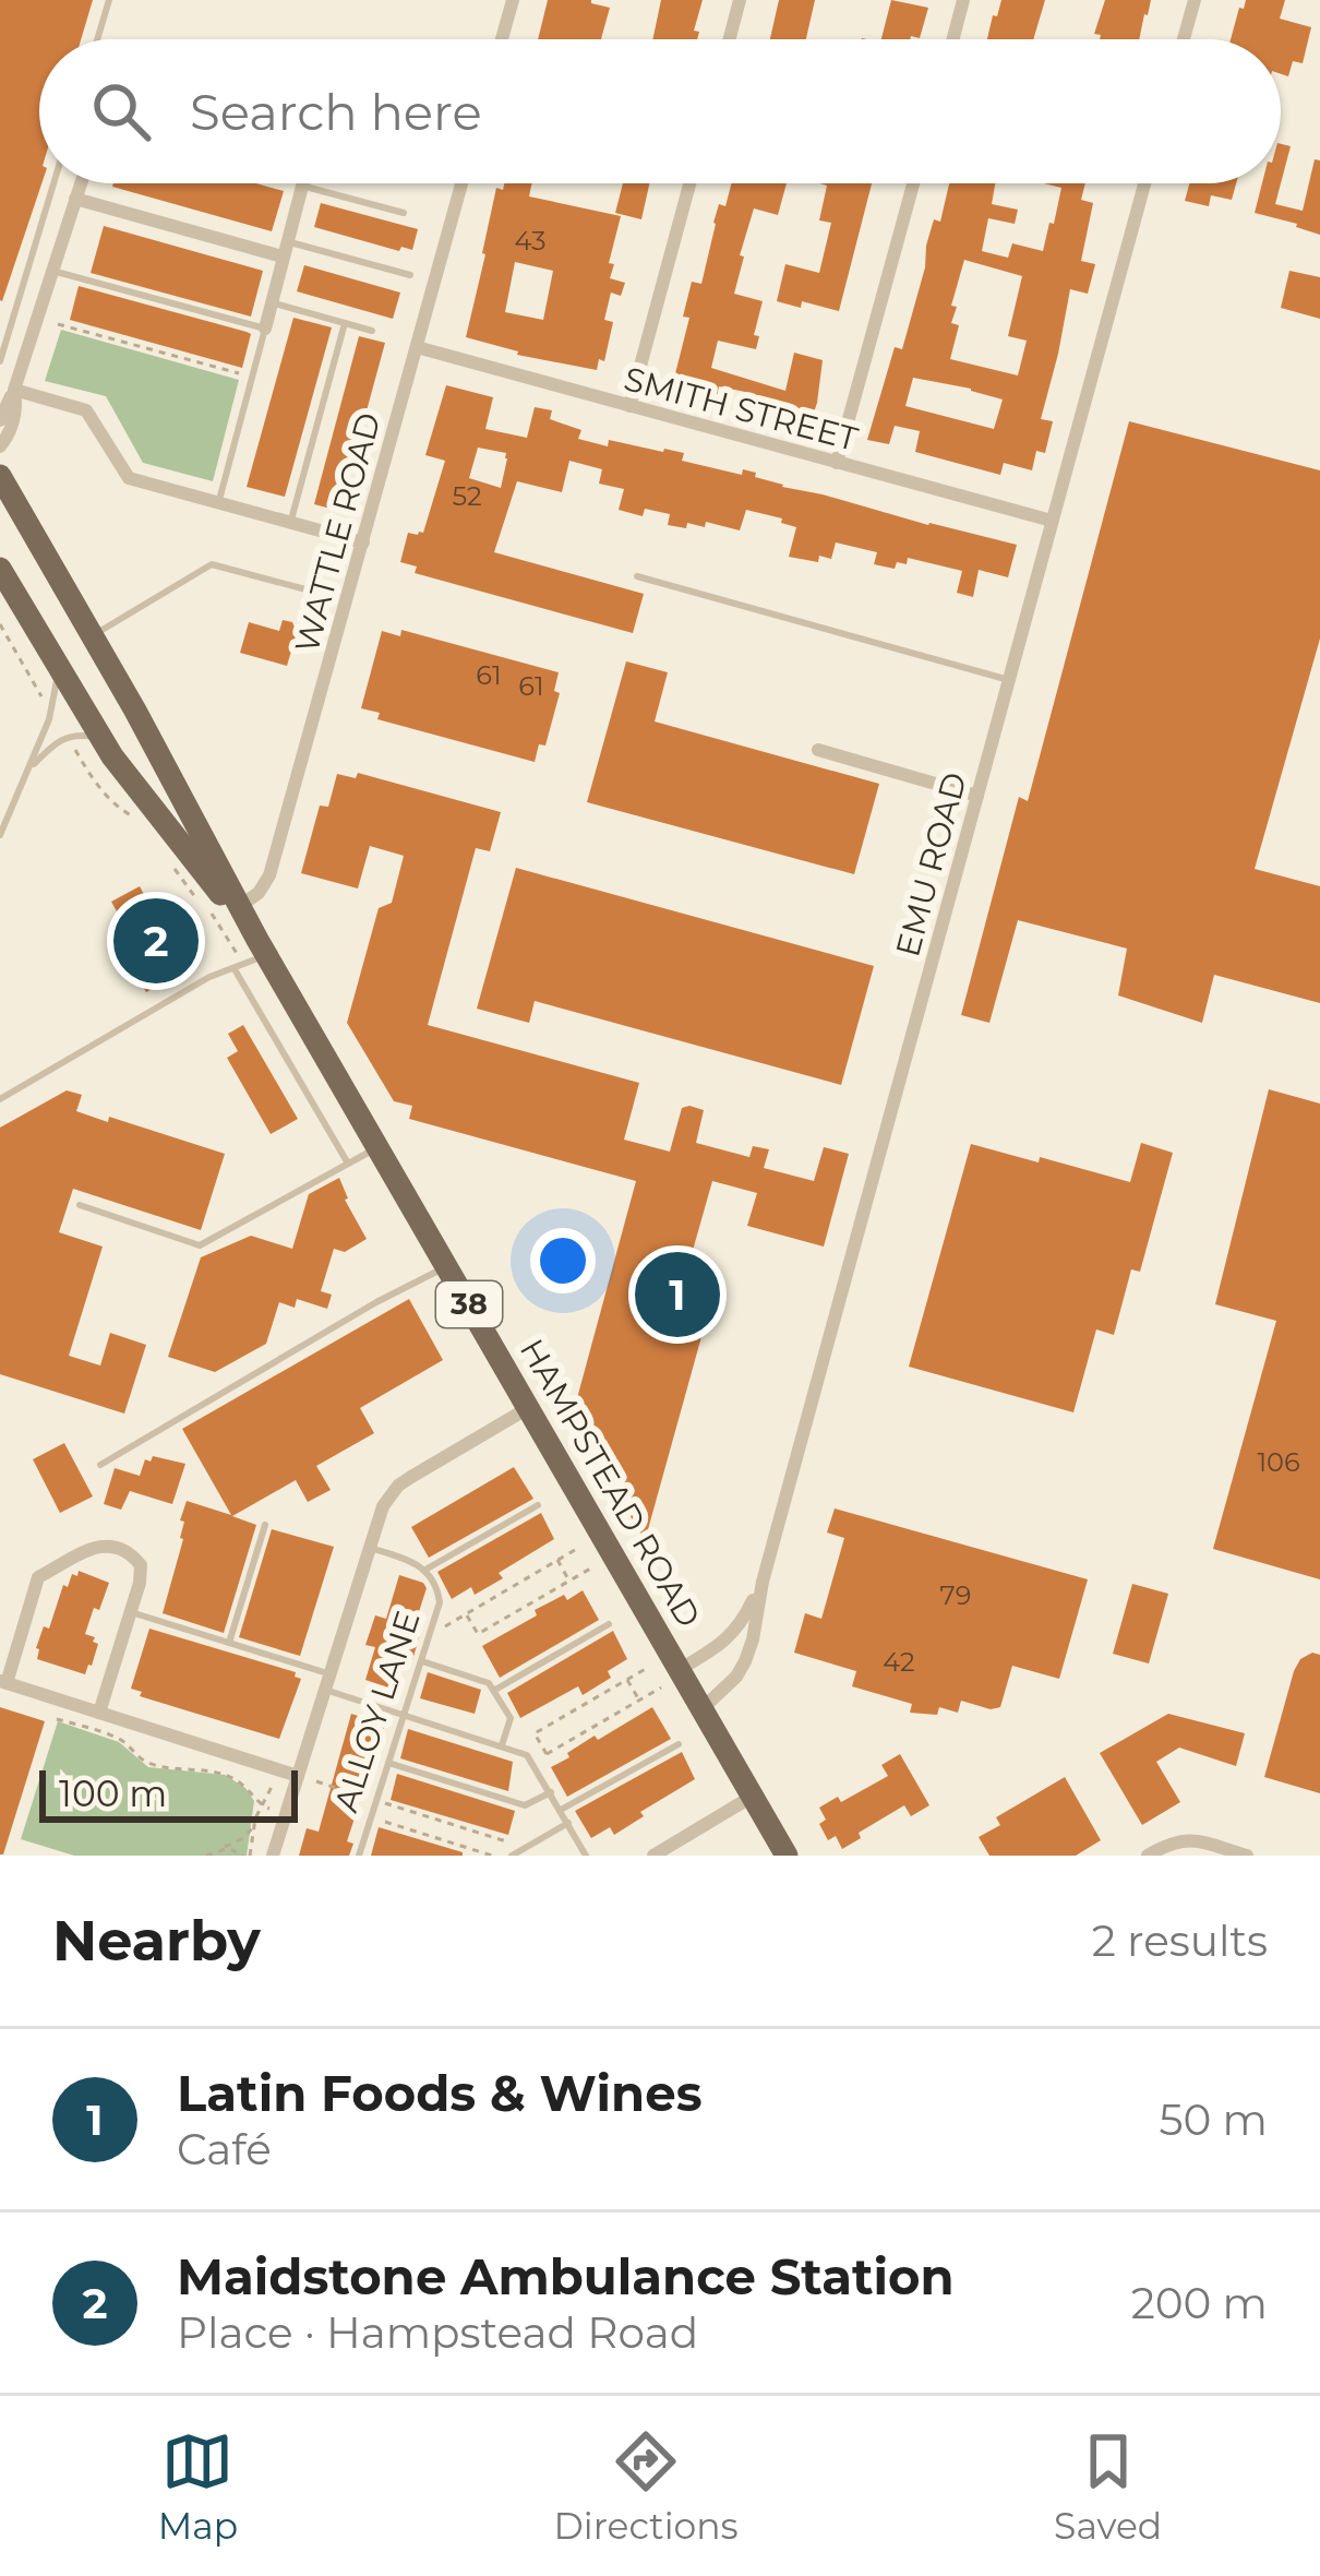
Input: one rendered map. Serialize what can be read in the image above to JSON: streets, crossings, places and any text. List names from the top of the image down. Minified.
{"streets":{"main road":["38","HAMPSTEAD ROAD"],"street":["SMITH STREET","WATTLE ROAD","EMU ROAD"],"lane":["ALLOY LANE"]},"crossings":[["SMITH STREET","WATTLE ROAD"],["SMITH STREET","EMU ROAD"],["WATTLE ROAD","HAMPSTEAD ROAD"],["EMU ROAD","HAMPSTEAD ROAD"]],"house_numbers":["43","52","61","61","106","79","42"],"scale_bar":"100 m","page":{"search":"Search here","pins":["2","1"],"scale":"100 m","heading":["Nearby","2 results"],"list":[{"mark":"1","name":"Latin Foods & Wines","note":"Café","value":"50 m"},{"mark":"2","name":"Maidstone Ambulance Station","note":"Place · Hampstead Road","value":"200 m"}],"nav":["Map","Directions","Saved"]}}
